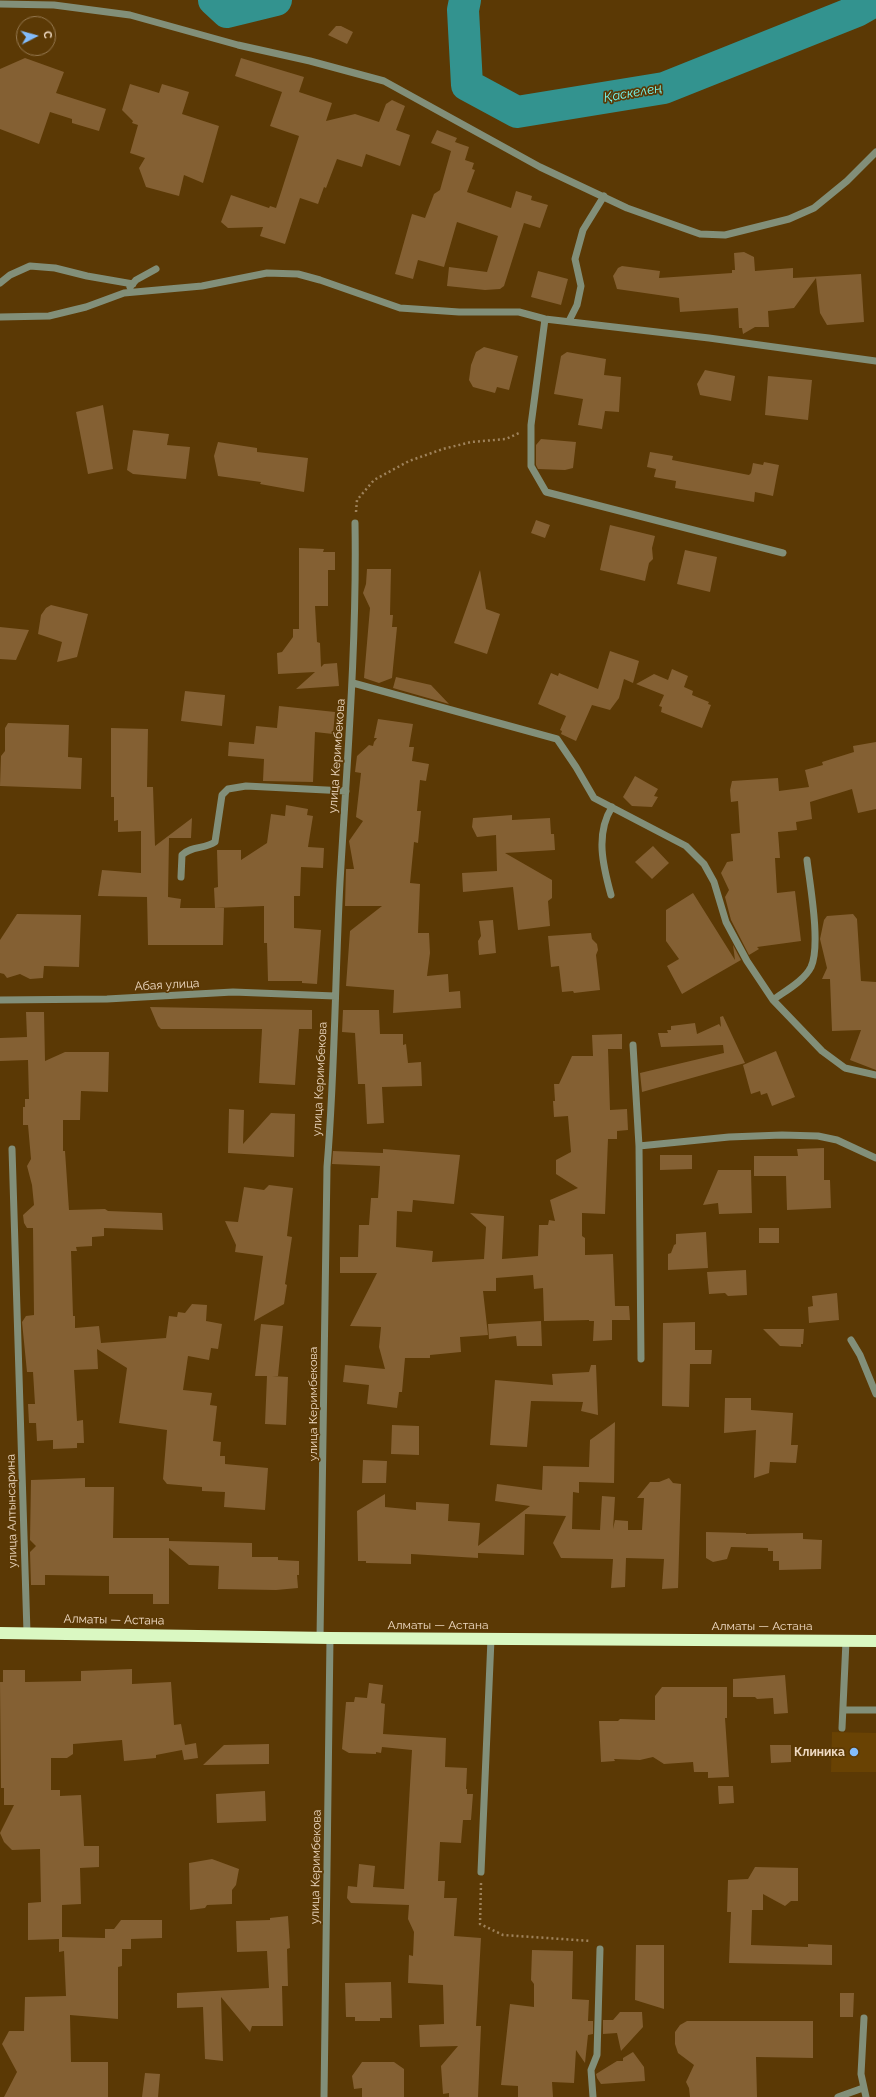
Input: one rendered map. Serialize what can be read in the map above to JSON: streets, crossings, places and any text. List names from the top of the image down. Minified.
{"streets":{"highway":["Алматы — Астана"],"street":["улица Керимбекова","Абая улица","улица Алтынсарина"]},"crossings":[["улица Керимбекова","Абая улица"],["улица Керимбекова","Алматы — Астана"],["улица Алтынсарина","Алматы — Астана"]],"water":["Қаскелең"],"places":["Клиника"],"north":"right"}
